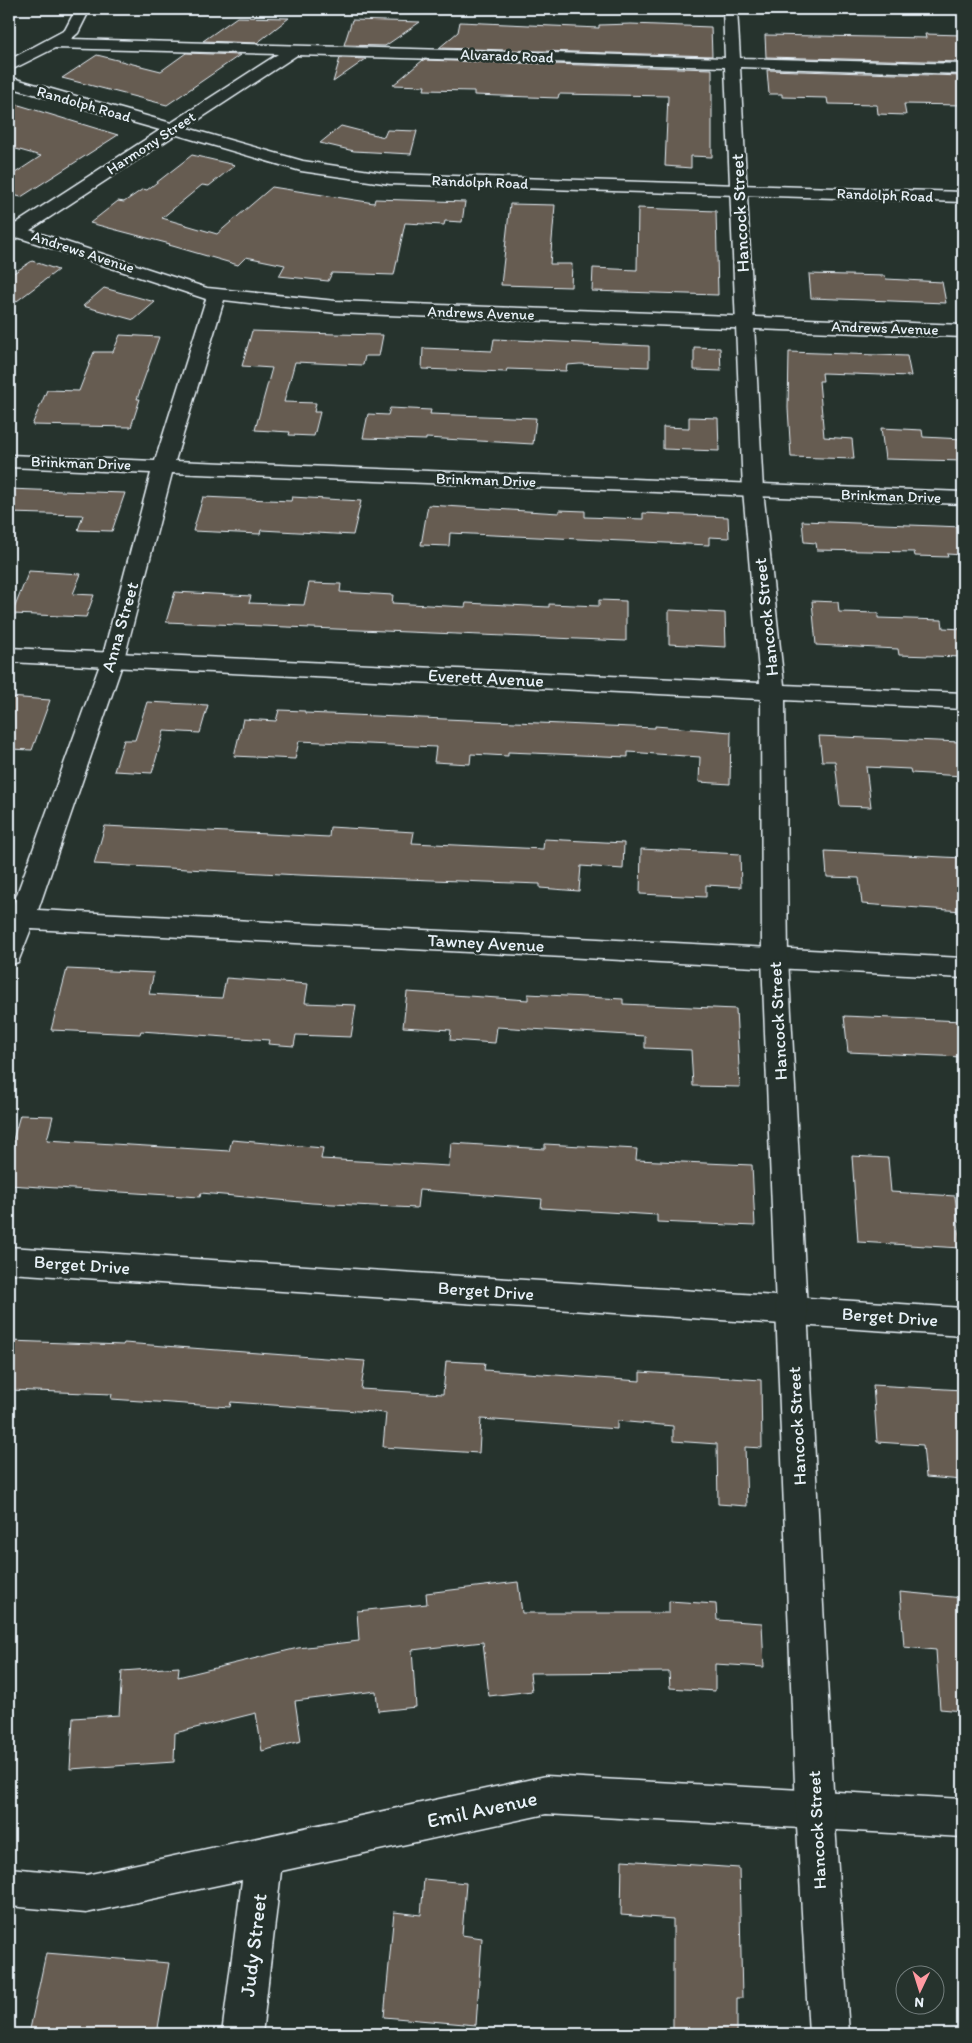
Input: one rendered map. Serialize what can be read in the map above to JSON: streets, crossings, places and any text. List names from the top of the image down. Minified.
{"streets":{"street":["Alvarado Road","Randolph Road","Harmony Street","Hancock Street","Andrews Avenue","Brinkman Drive","Anna Street","Everett Avenue","Tawney Avenue","Berget Drive","Emil Avenue","Judy Street"]},"crossings":[["Alvarado Road","Harmony Street"],["Alvarado Road","Hancock Street"],["Randolph Road","Harmony Street"],["Randolph Road","Hancock Street"],["Harmony Street","Andrews Avenue"],["Hancock Street","Andrews Avenue"],["Hancock Street","Brinkman Drive"],["Hancock Street","Everett Avenue"],["Hancock Street","Tawney Avenue"],["Hancock Street","Berget Drive"],["Hancock Street","Emil Avenue"],["Andrews Avenue","Anna Street"],["Brinkman Drive","Anna Street"],["Anna Street","Everett Avenue"],["Anna Street","Tawney Avenue"],["Emil Avenue","Judy Street"]],"north":"bottom"}
